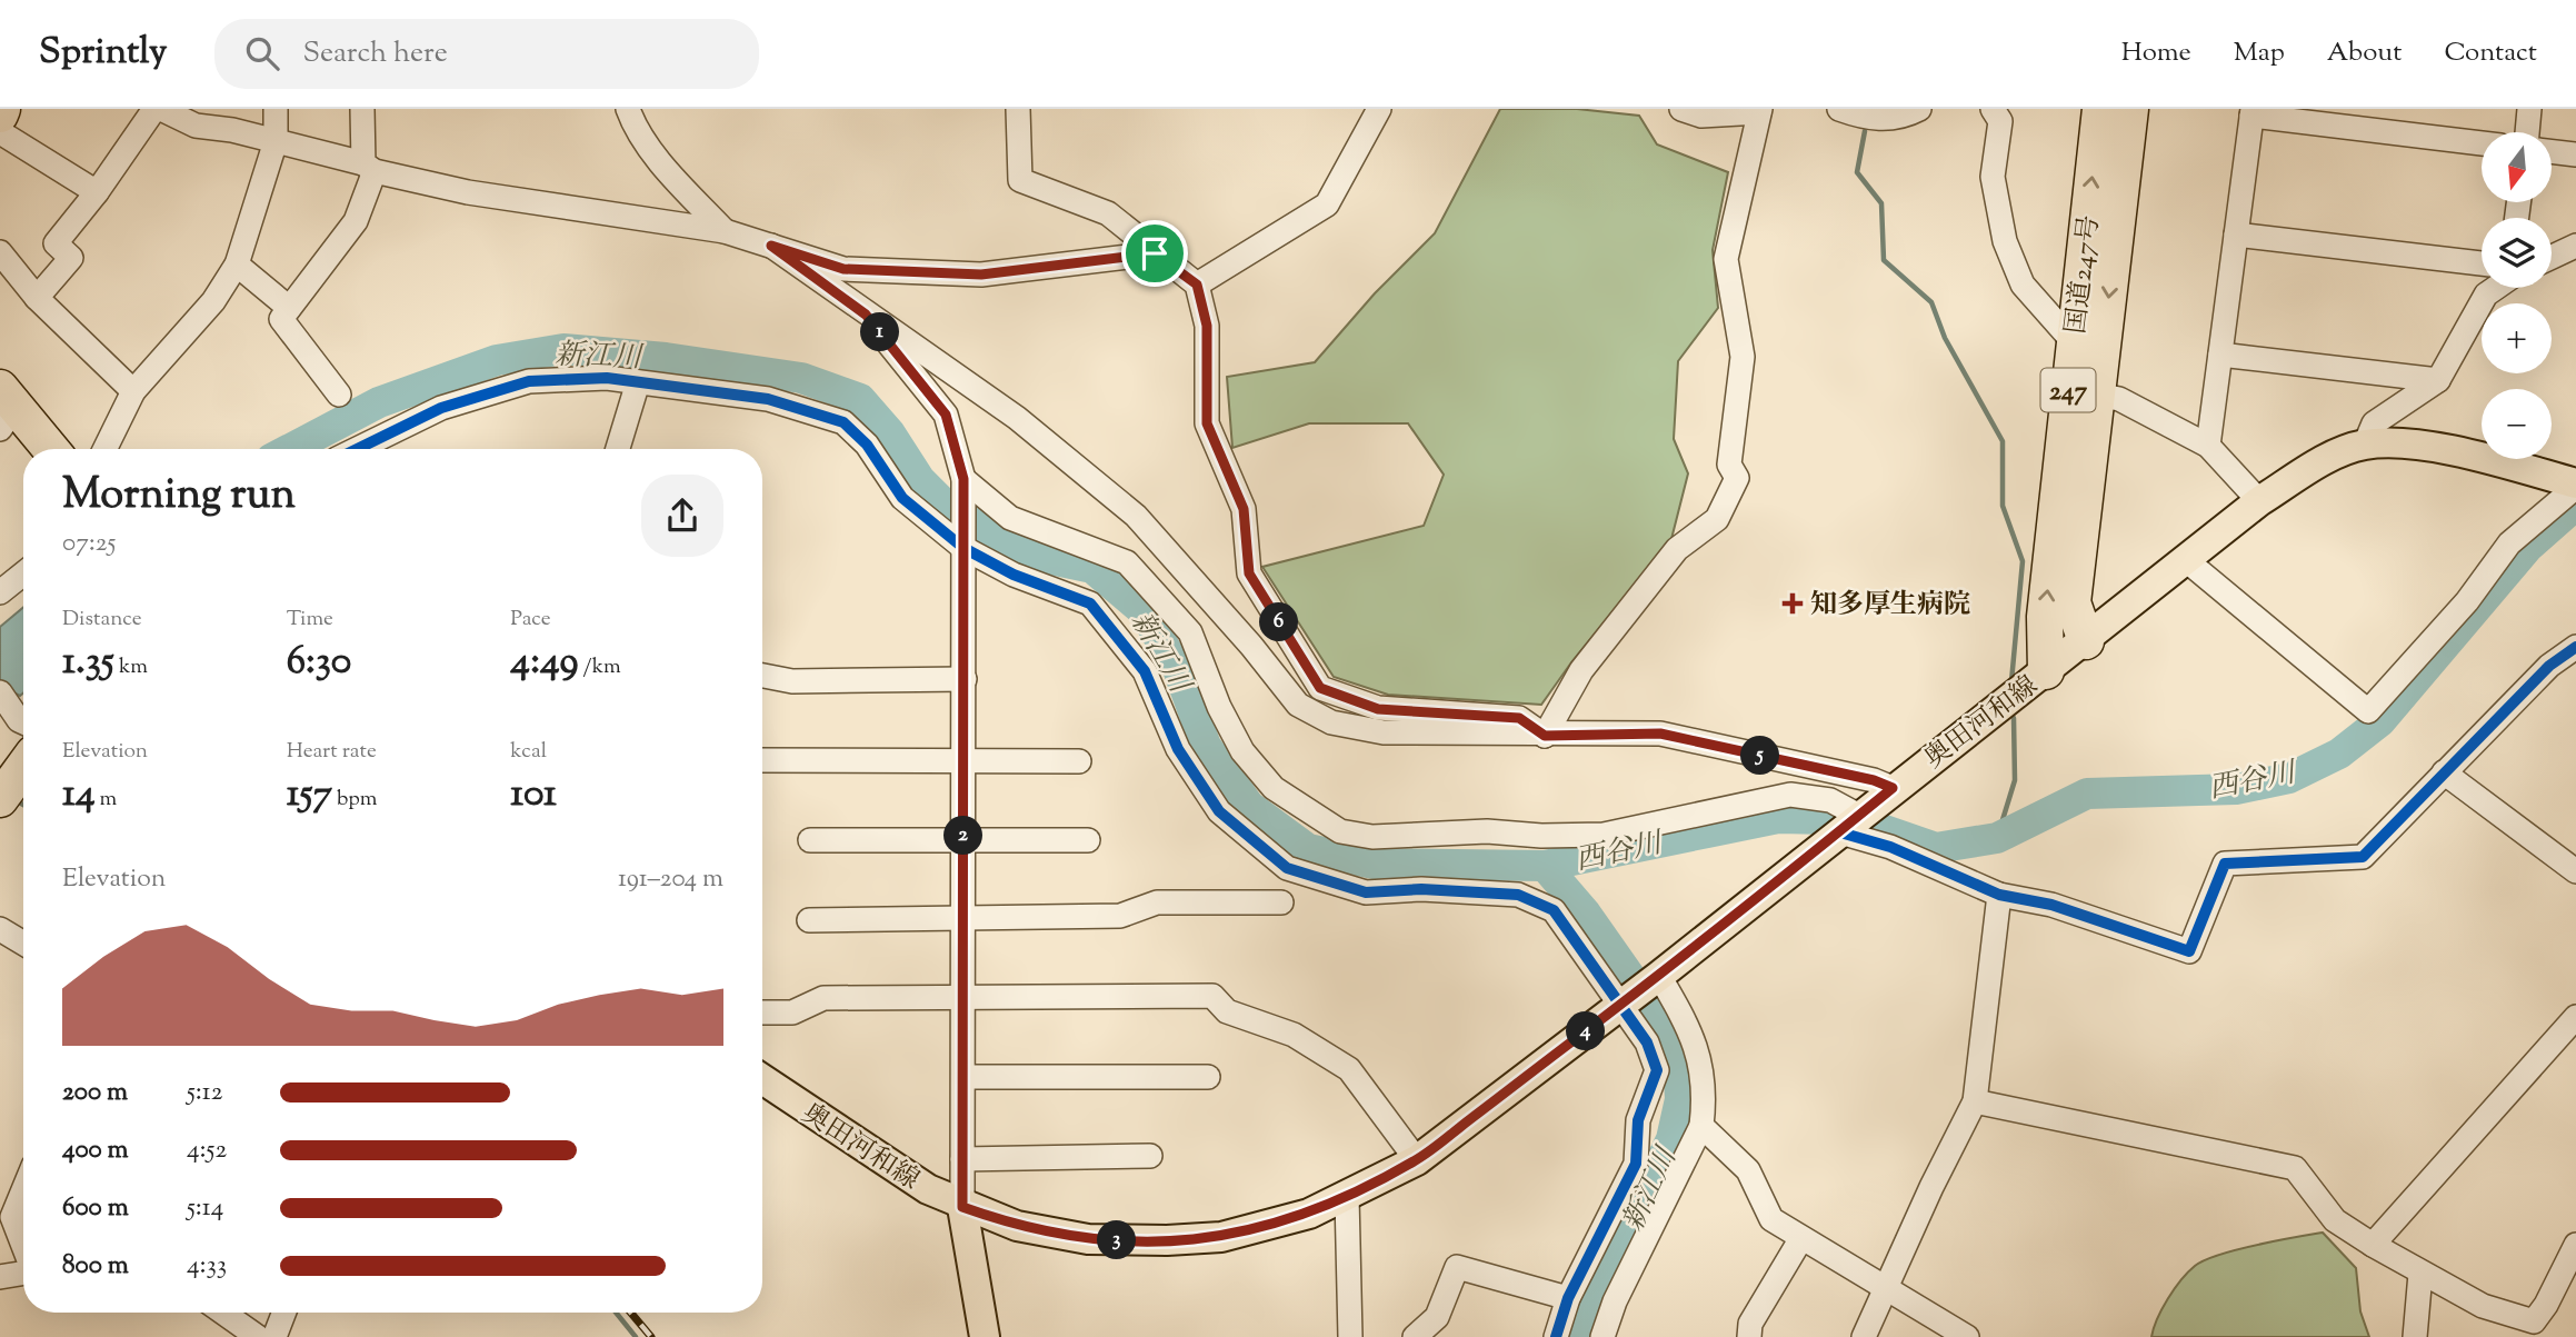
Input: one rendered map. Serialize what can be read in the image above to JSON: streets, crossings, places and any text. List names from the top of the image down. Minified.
{"streets":{"highway":["国道247号","247"],"main road":["奥田河和線"]},"crossings":[["国道247号","奥田河和線"]],"water":["新江川","西谷川"],"places":{"health":["知多厚生病院"]},"north":"bottom","page":{"header":"Sprintly","search":"Search here","nav":["Home","Map","About","Contact"],"map_buttons":["+","−"],"pins":["1","6","5","2","4","3"],"heading":["Morning run","07:25"],"stats":[["Distance","1.35 km"],["Time","6:30"],["Pace","4:49 /km"],["Elevation","14 m"],["Heart rate","157 bpm"],["kcal","101"]],"chart":["Elevation","191–204 m"],"list":[{"name":"200 m","note":"5:12"},{"name":"400 m","note":"4:52"},{"name":"600 m","note":"5:14"},{"name":"800 m","note":"4:33"}]}}
